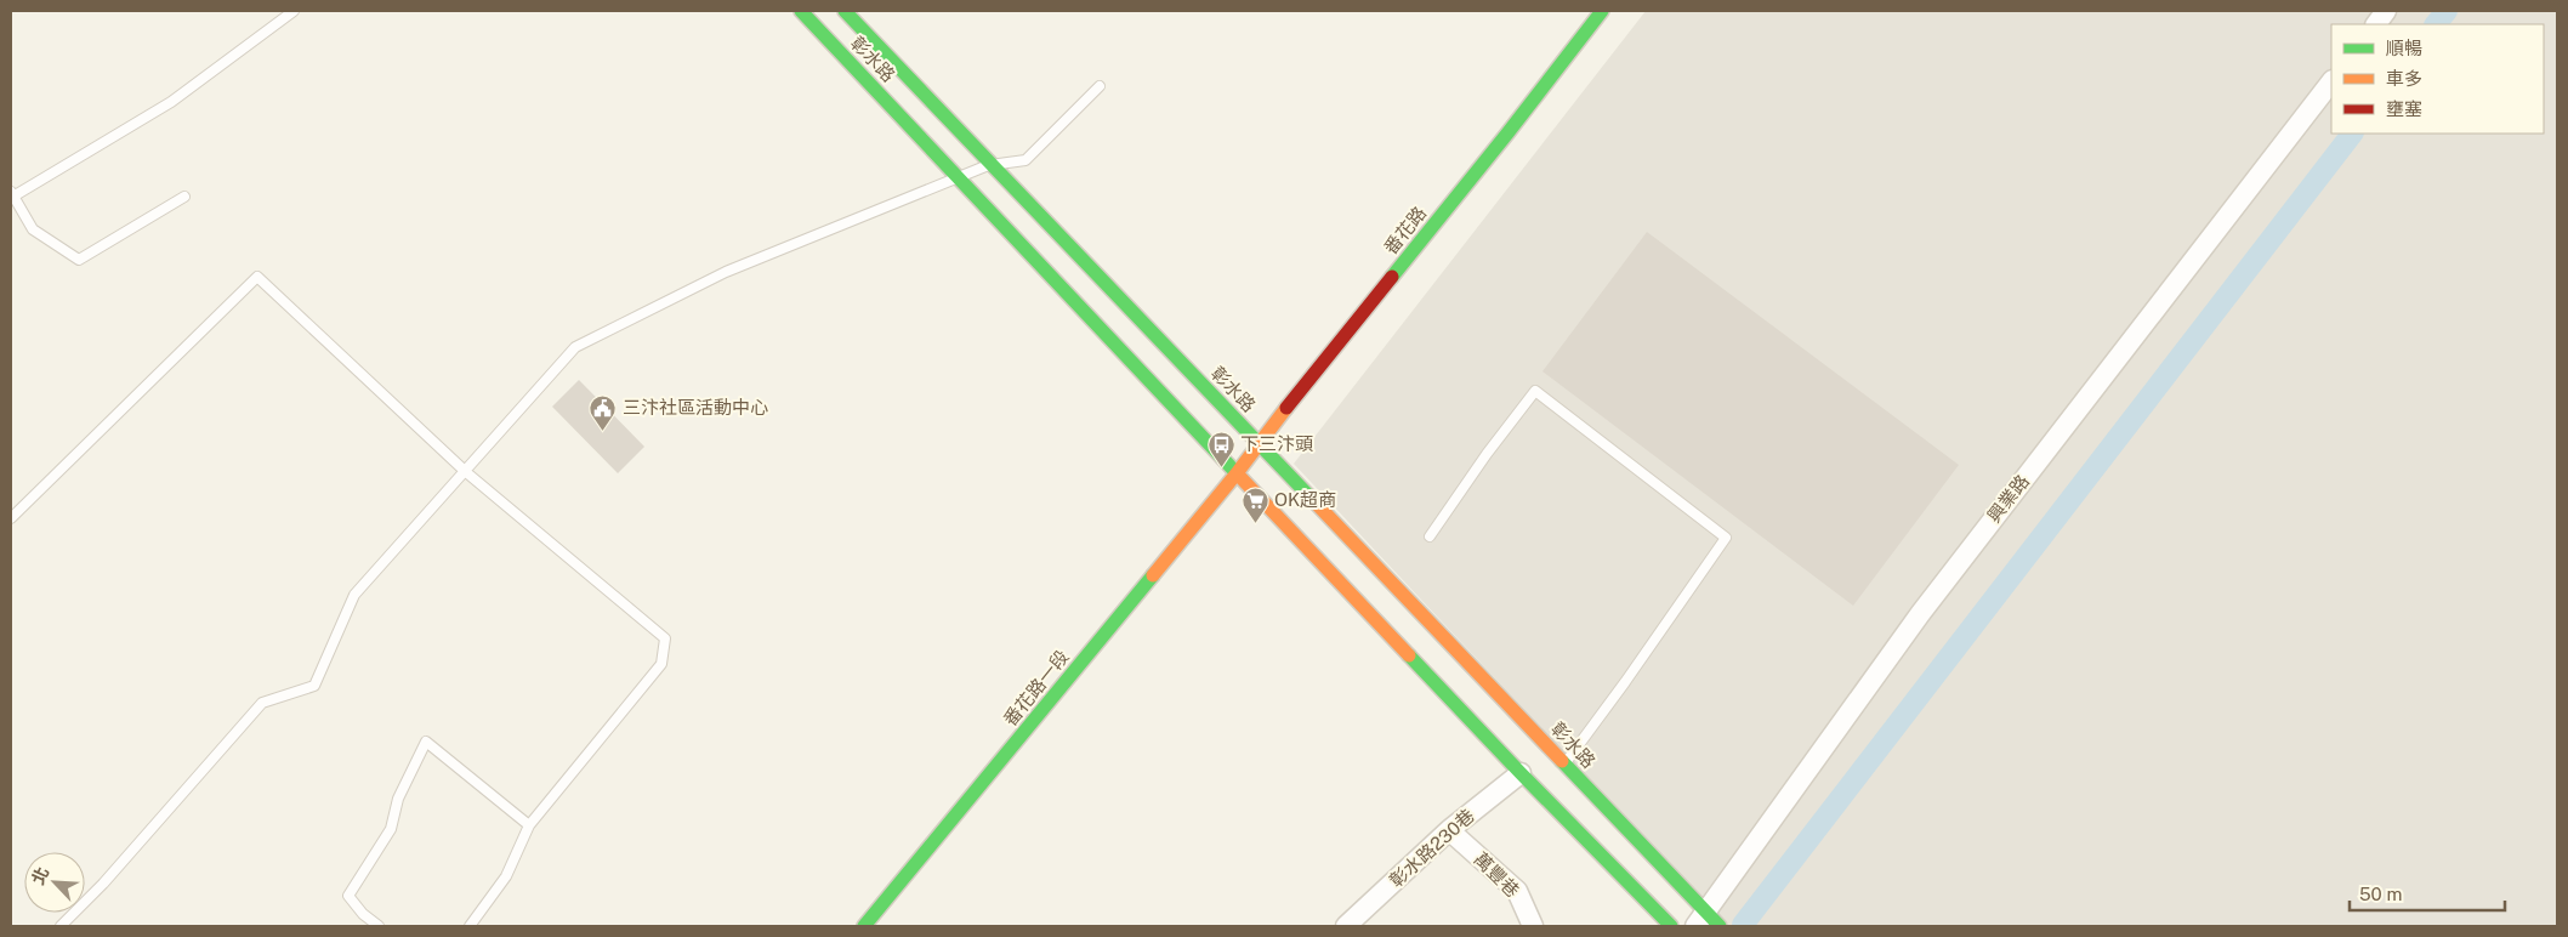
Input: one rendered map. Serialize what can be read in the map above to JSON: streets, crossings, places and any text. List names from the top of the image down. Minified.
{"streets":{"main road":["彰水路","番花路","番花路一段"],"street":["興業路","彰水路230巷","萬豐巷"]},"crossings":[["彰水路","番花路"],["彰水路","興業路"],["彰水路","番花路一段"],["彰水路","彰水路230巷"],["番花路","番花路一段"],["彰水路230巷","萬豐巷"]],"places":{"public building":["三汴社區活動中心"],"bus stop":["下三汴頭"],"supermarket":["OK超商"]},"legend":["順暢","車多","壅塞"],"scale_bar":"50 m","north":"top left"}
